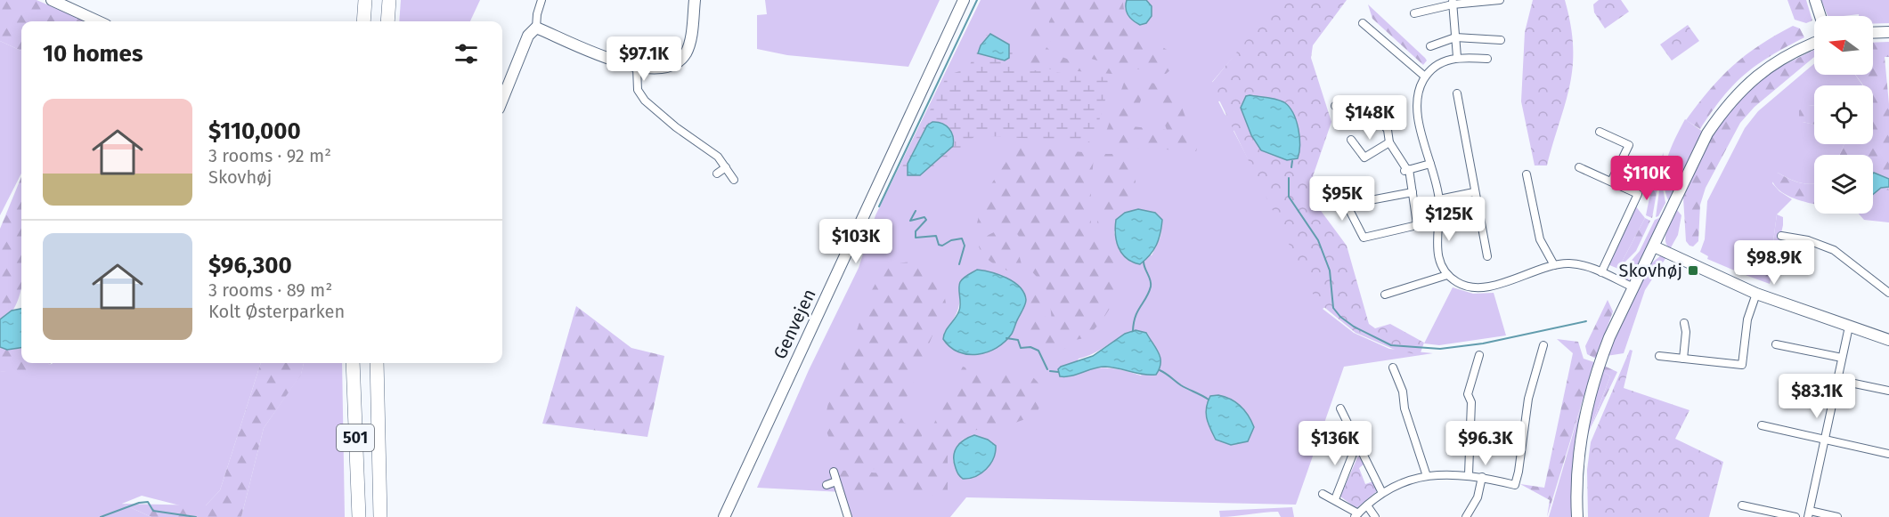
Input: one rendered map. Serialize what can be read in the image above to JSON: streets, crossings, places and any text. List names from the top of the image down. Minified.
{"streets":{"highway":["501"],"street":["Genvejen"]},"places":{"transit":["Skovhøj"]},"north":"left","page":{"heading":"10 homes","price":["$97.1K","$148K","$110K","$95K","$125K","$103K","$98.9K","$83.1K","$136K","$96.3K"],"list":[{"name":"$110,000","note":"3 rooms · 92 m² · Skovhøj"},{"name":"$96,300","note":"3 rooms · 89 m² · Kolt Østerparken"}]}}
